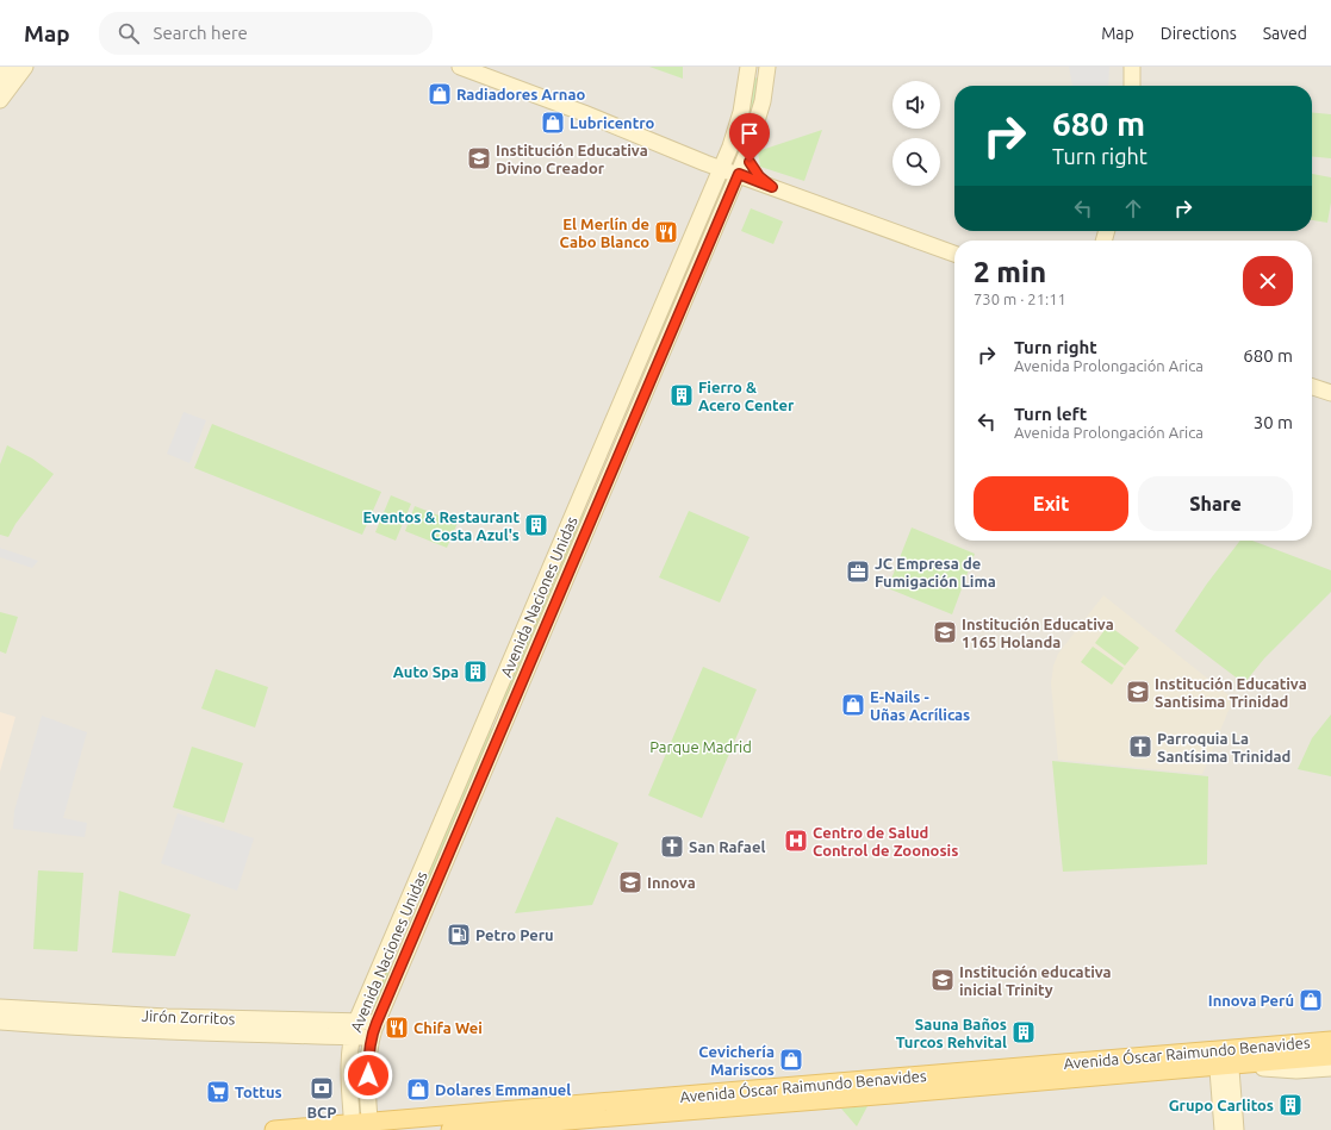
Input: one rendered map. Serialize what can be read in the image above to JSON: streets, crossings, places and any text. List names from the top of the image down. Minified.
{"streets":{"main road":["Avenida Naciones Unidas","Jirón Zorritos","Avenida Óscar Raimundo Benavides"]},"crossings":[["Avenida Naciones Unidas","Jirón Zorritos"],["Avenida Naciones Unidas","Avenida Óscar Raimundo Benavides"]],"parks":["Parque Madrid"],"places":{"shop":["Radiadores Arnao","Lubricentro","E-Nails - Uñas Acrílicas","Innova Perú","Cevichería Mariscos","Dolares Emmanuel"],"school or university":["Institución Educativa Divino Creador","Institución Educativa 1165 Holanda","Institución Educativa Santisima Trinidad","Innova","Institución educativa inicial Trinity"],"restaurant":["El Merlín de Cabo Blanco","Chifa Wei"],"building":["Fierro & Acero Center","Eventos & Restaurant Costa Azul's","Auto Spa","Sauna Baños Turcos Rehvital","Grupo Carlitos"],"office":["JC Empresa de Fumigación Lima"],"church":["Parroquia La Santísima Trinidad","San Rafael"],"hospital":["Centro de Salud Control de Zoonosis"],"fuel station":["Petro Peru"],"bank":["BCP"],"supermarket":["Tottus"]},"page":{"header":"Map","search":"Search here","nav":["Map","Directions","Saved"],"turn":["680 m","Turn right"],"heading":["2 min","730 m · 21:11"],"list":[{"name":"Turn right","note":"Avenida Prolongación Arica","value":"680 m"},{"name":"Turn left","note":"Avenida Prolongación Arica","value":"30 m"}],"buttons":["Exit","Share"]}}
